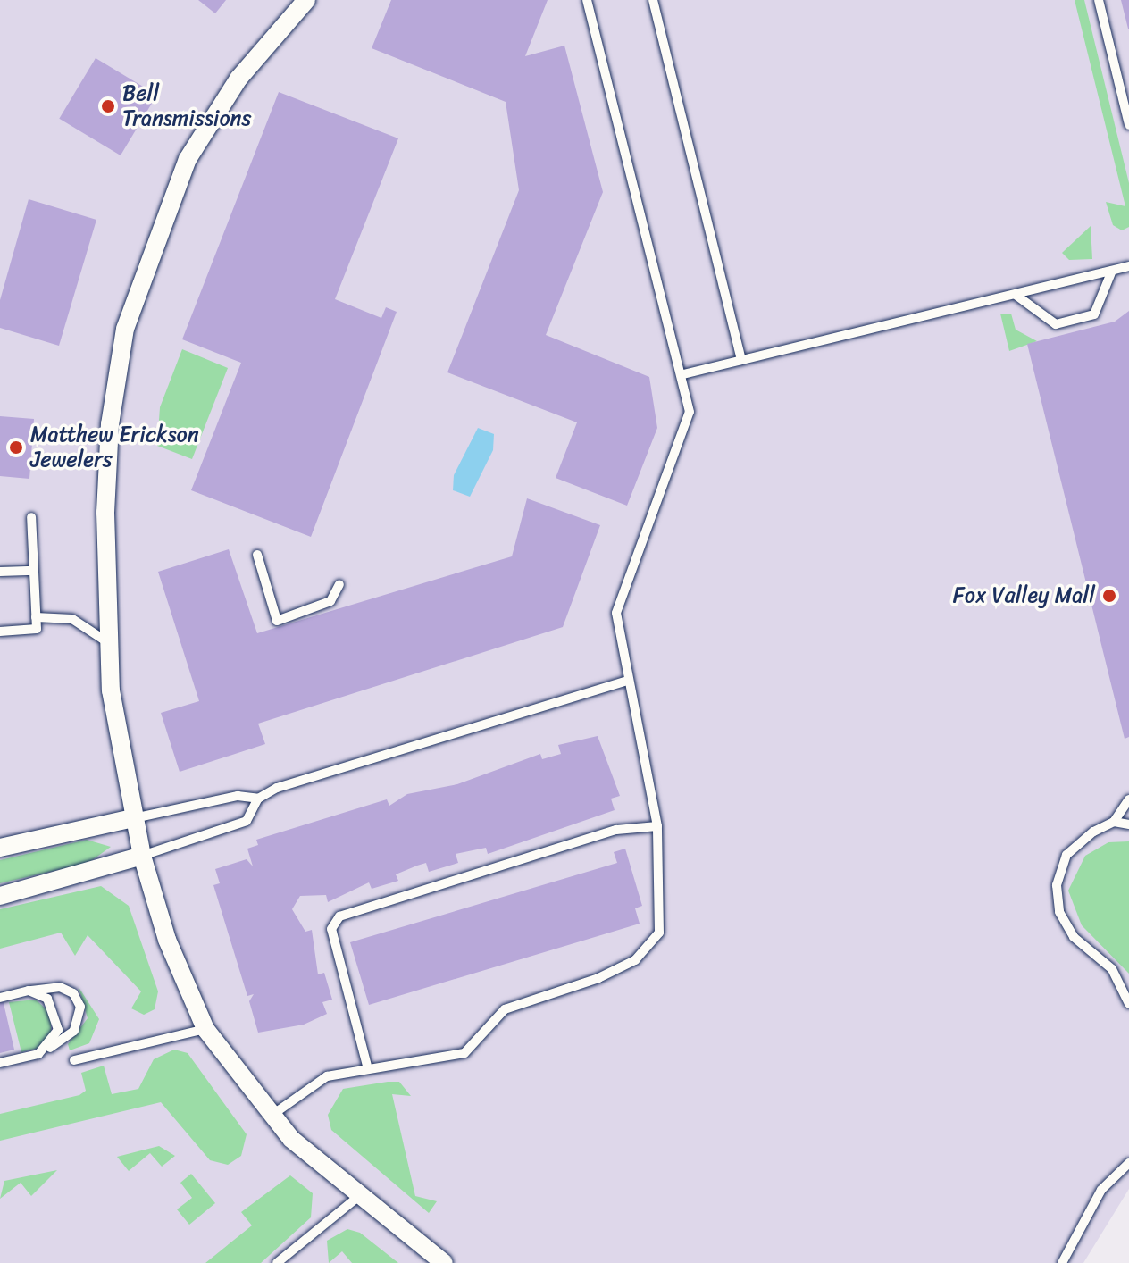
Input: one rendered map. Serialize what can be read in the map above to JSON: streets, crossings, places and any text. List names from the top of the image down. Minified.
{"places":["Bell Transmissions","Matthew Erickson Jewelers","Fox Valley Mall"]}
